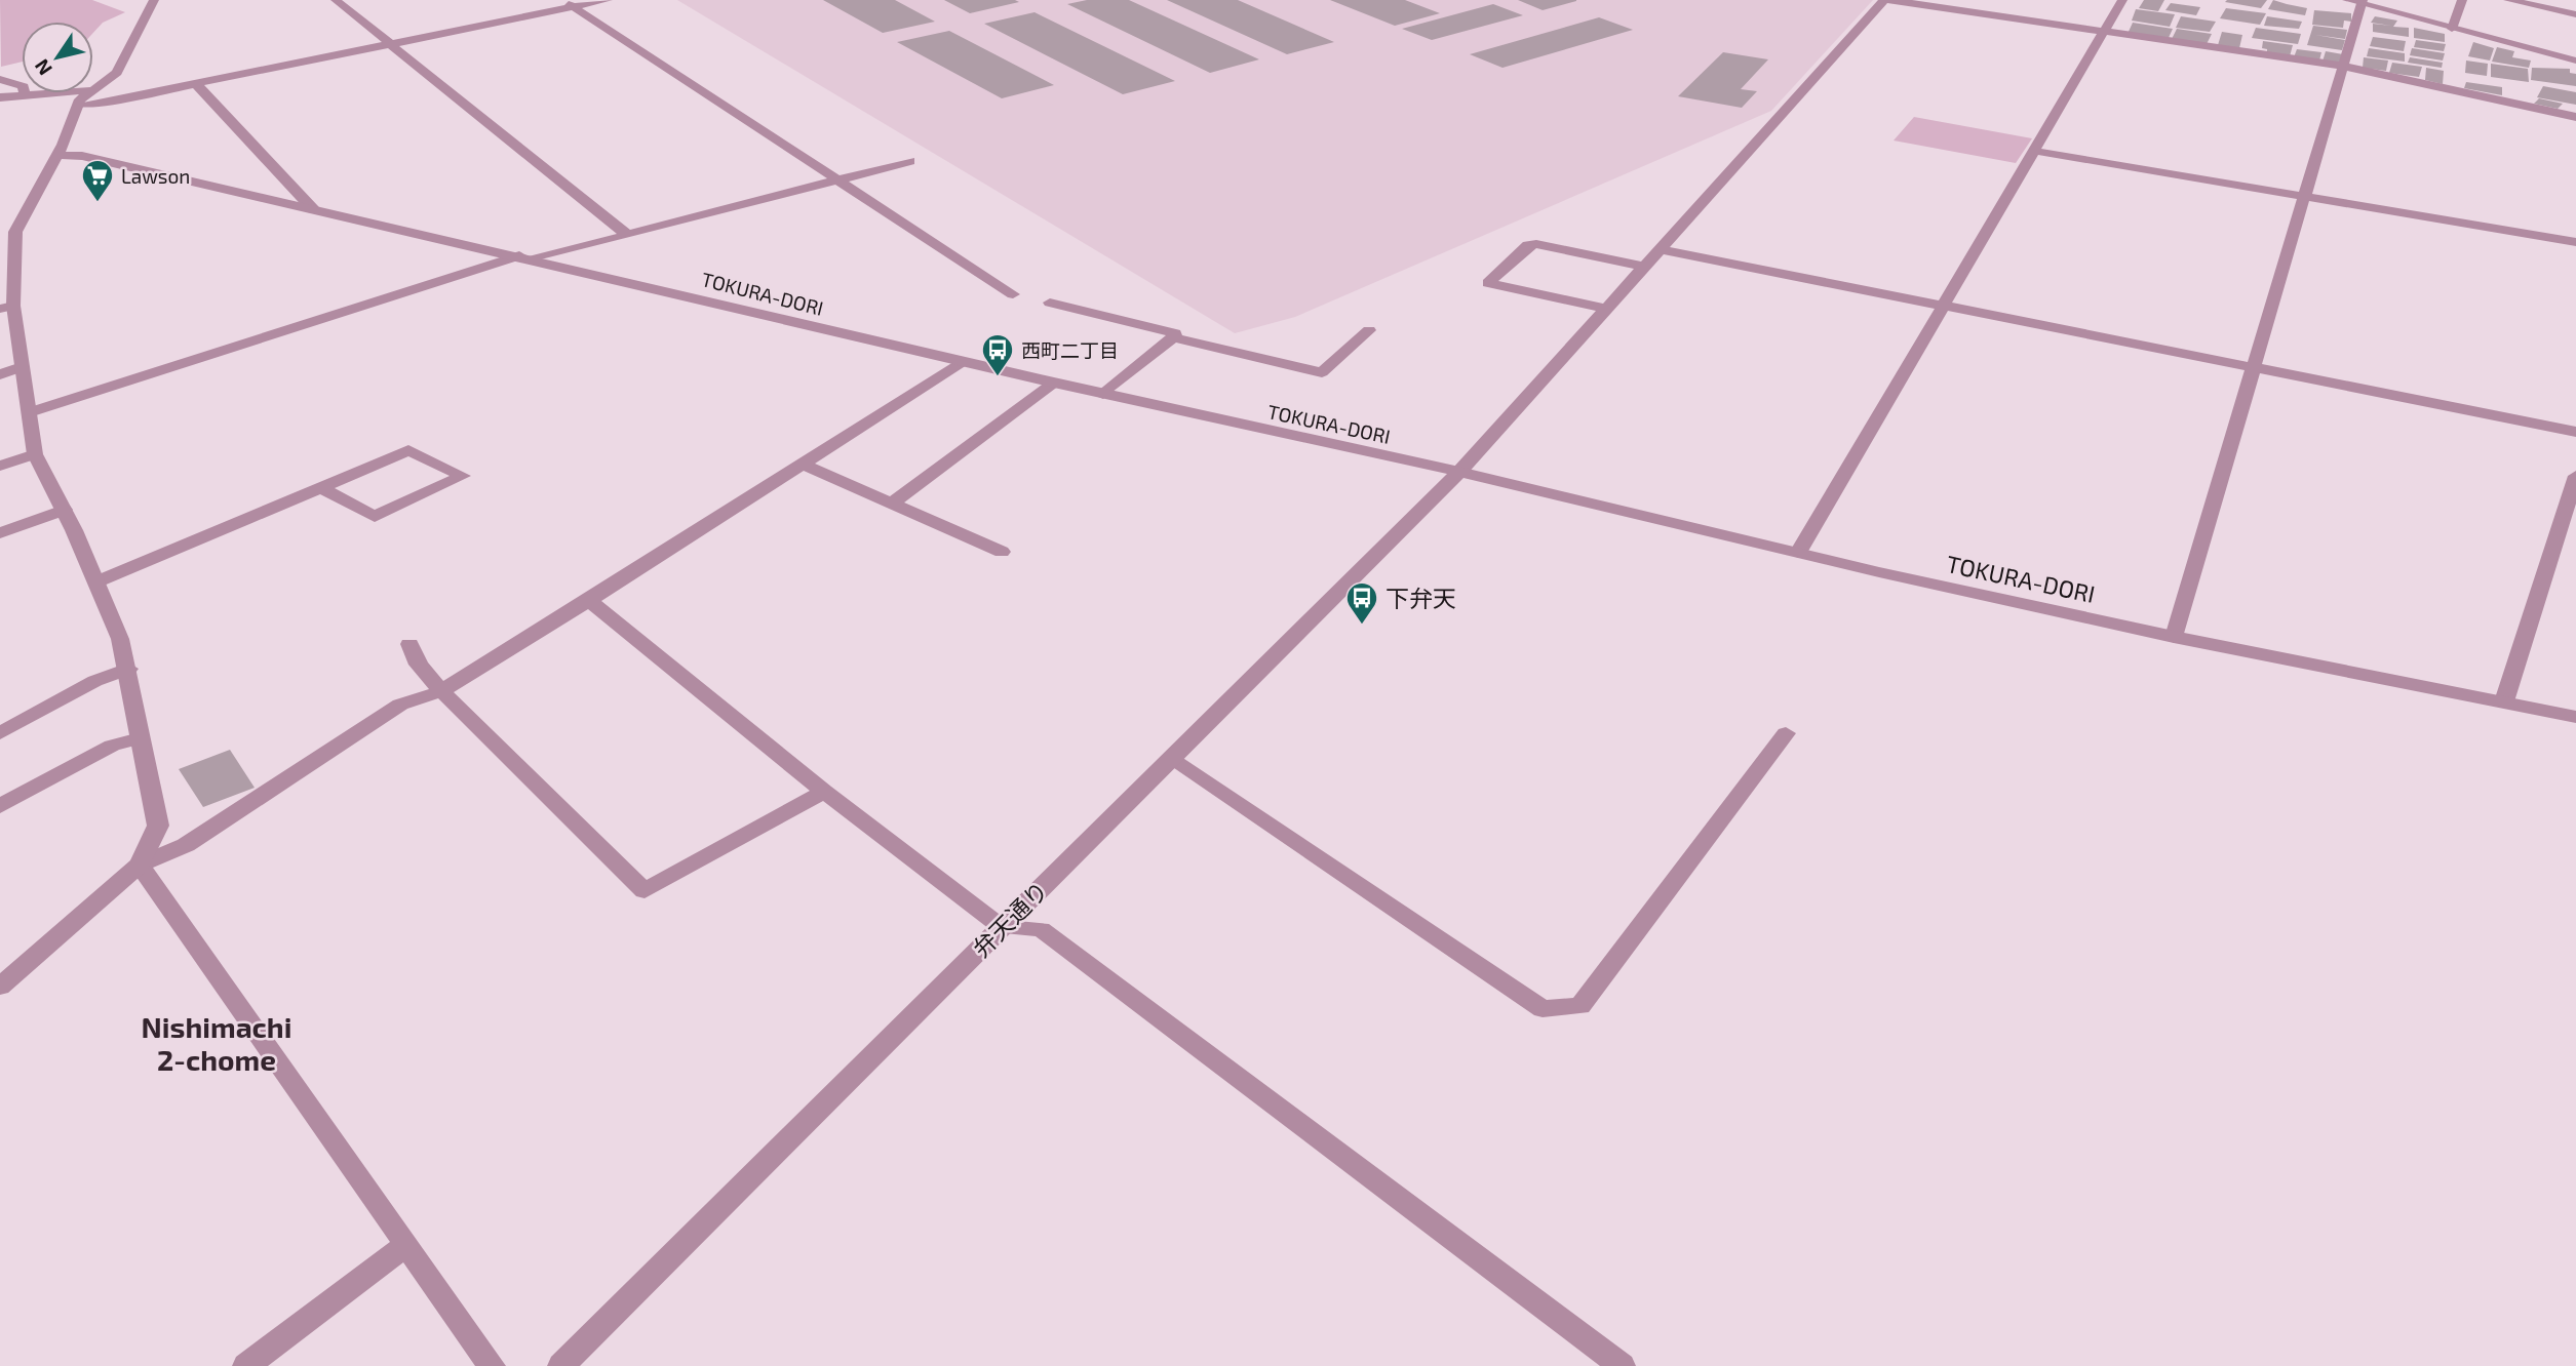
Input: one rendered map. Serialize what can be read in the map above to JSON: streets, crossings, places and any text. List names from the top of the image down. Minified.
{"streets":{"street":["TOKURA-DORI","弁天通り"]},"crossings":[["TOKURA-DORI","弁天通り"]],"districts":["Nishimachi 2-chome"],"places":{"supermarket":["Lawson"],"bus stop":["西町二丁目","下弁天"]},"north":"bottom left"}
